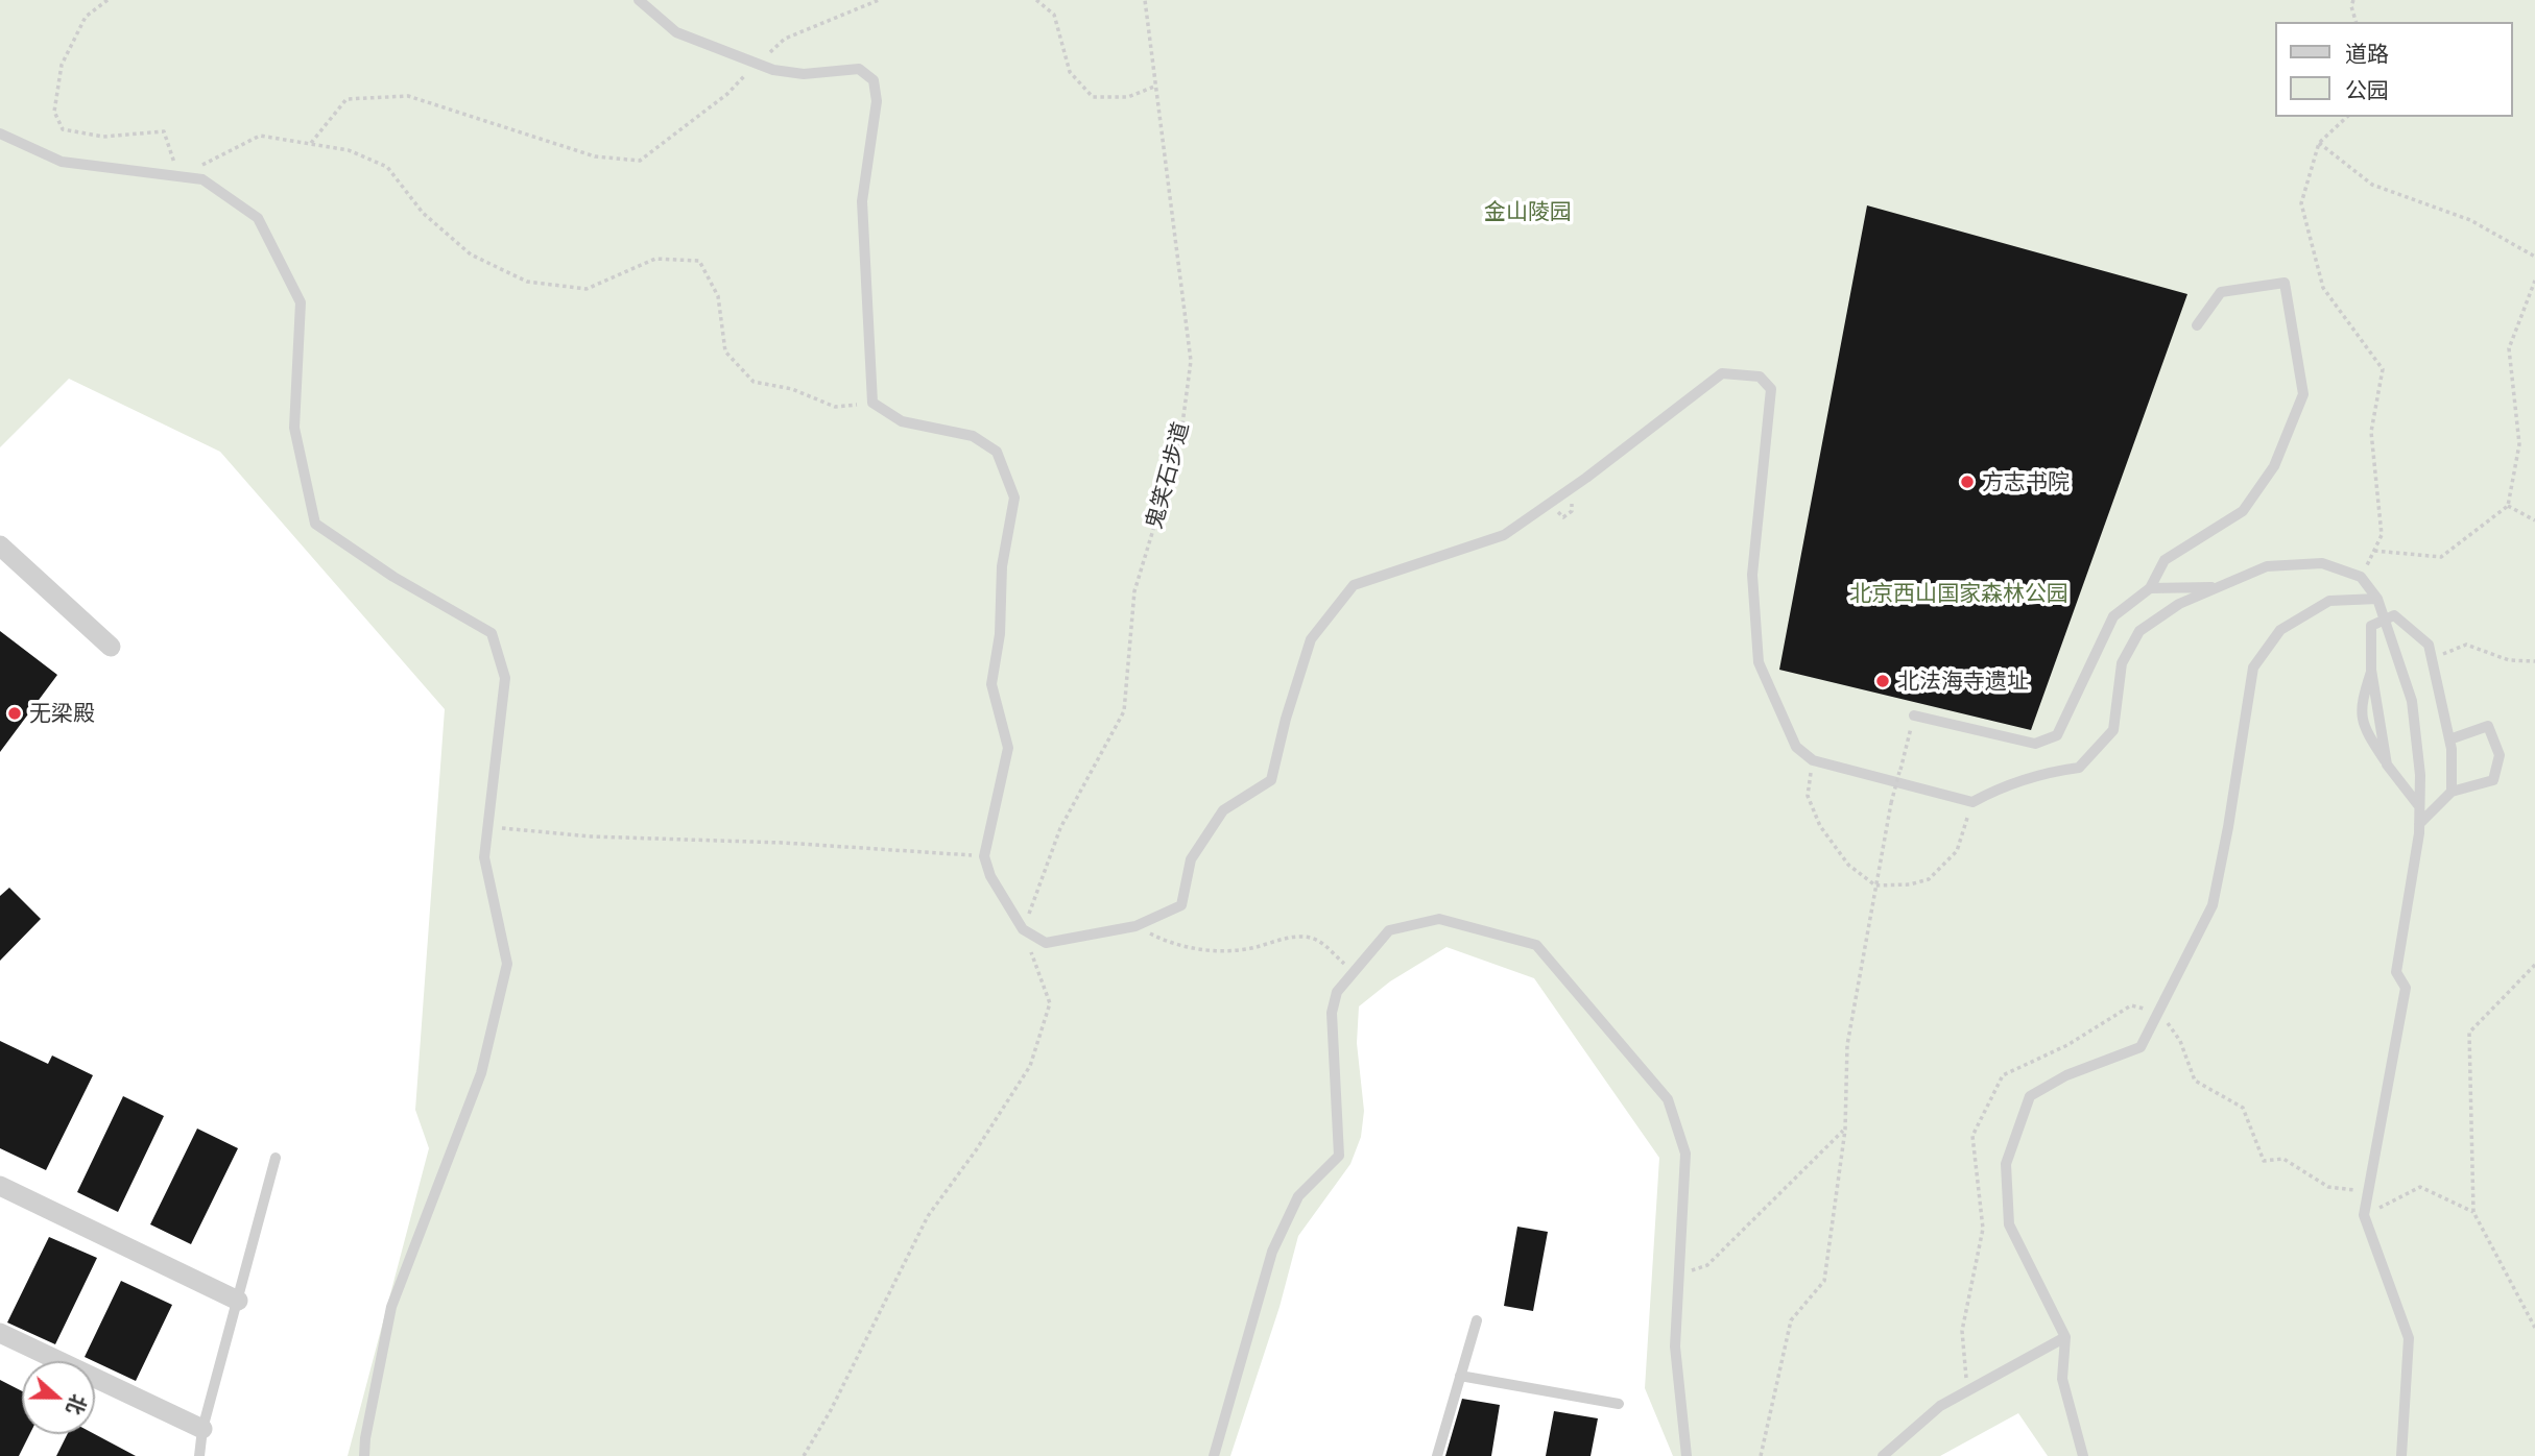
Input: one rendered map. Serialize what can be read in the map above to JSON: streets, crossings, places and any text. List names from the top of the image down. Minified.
{"streets":{"path":["鬼笑石步道"]},"parks":["金山陵园","北京西山国家森林公园"],"places":["方志书院","北法海寺遗址","无梁殿"],"legend":["道路","公园"],"north":"right"}
